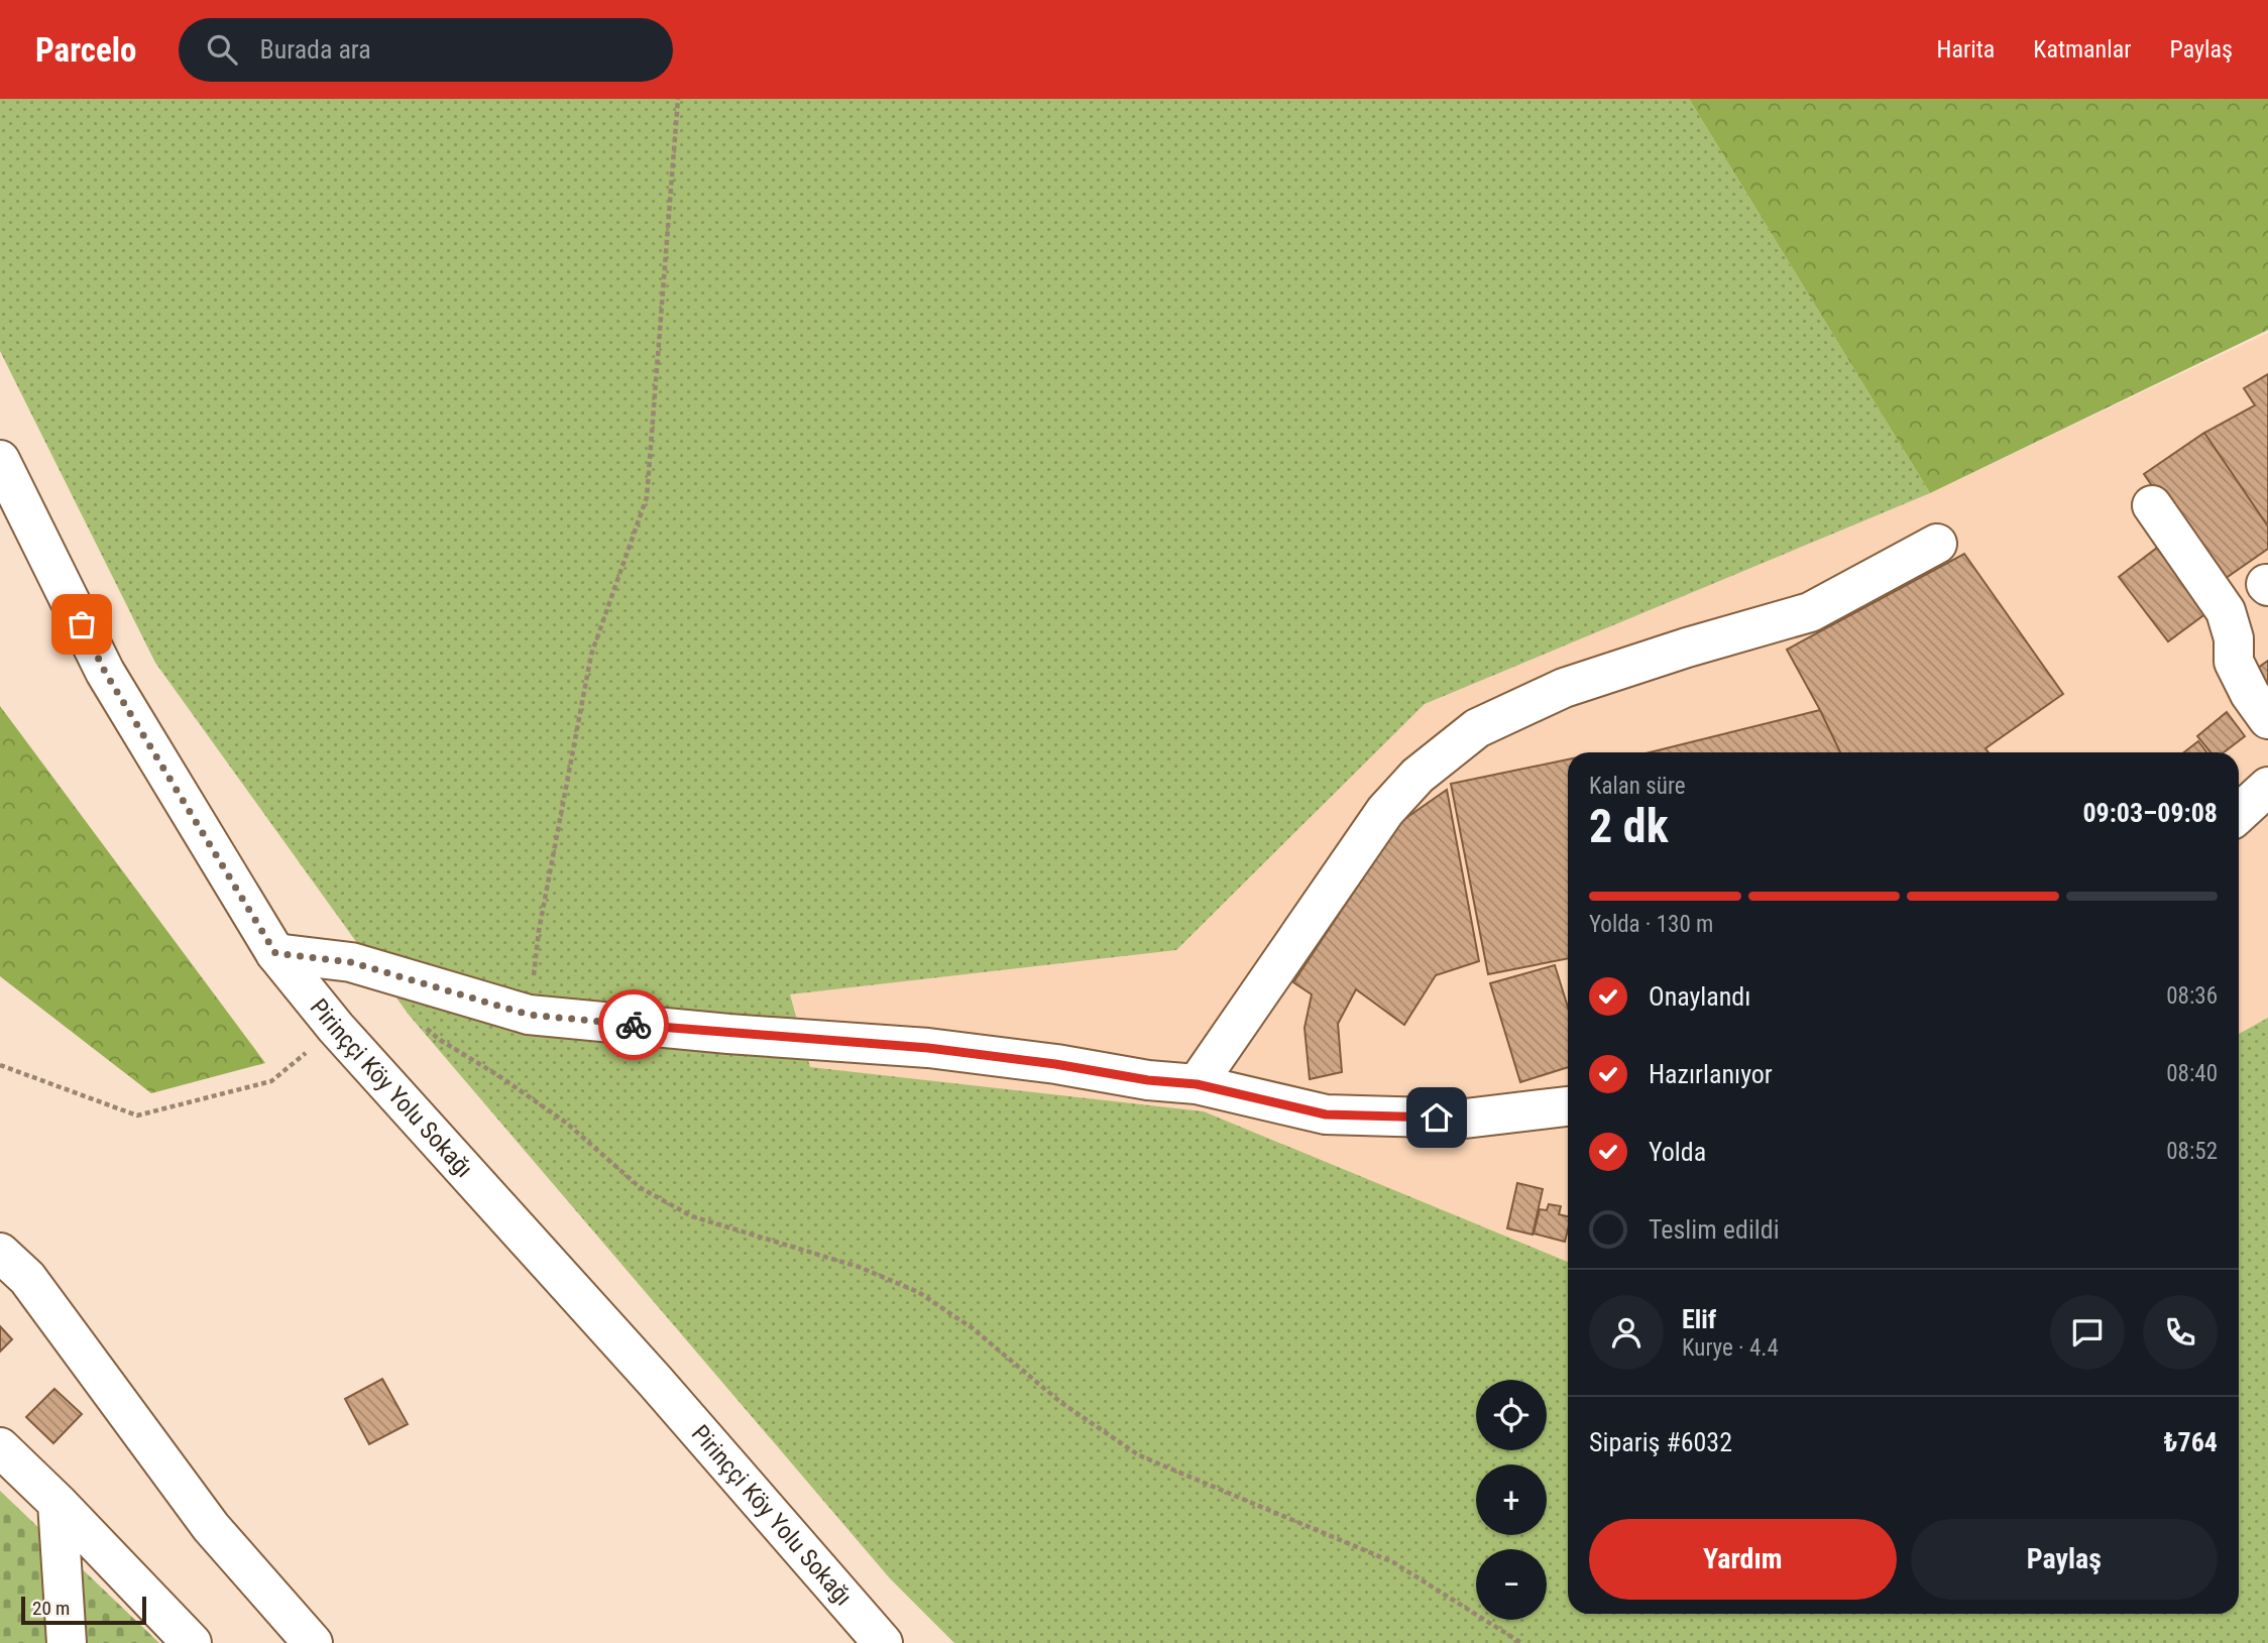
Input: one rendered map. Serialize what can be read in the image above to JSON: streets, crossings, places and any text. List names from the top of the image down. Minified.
{"streets":{"main road":["Pirinççi Köy Yolu Sokağı"]},"scale_bar":"20 m","page":{"header":"Parcelo","search":"Burada ara","nav":["Harita","Katmanlar","Paylaş"],"heading":["2 dk","Kalan süre","09:03–09:08"],"panel":["Elif","Kurye · 4.4","Sipariş #6032","₺764"],"bar":"Yolda · 130 m","list":[["Onaylandı","08:36"],["Hazırlanıyor","08:40"],["Yolda","08:52"],"Teslim edildi"],"map_buttons":["+","−"],"buttons":["Yardım","Paylaş"],"scale":"20 m"}}
